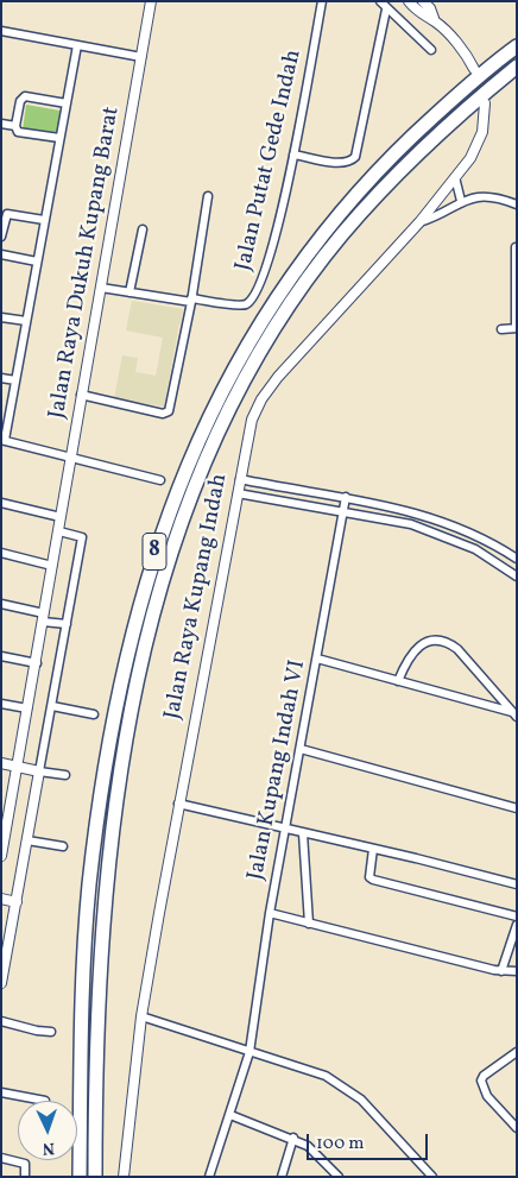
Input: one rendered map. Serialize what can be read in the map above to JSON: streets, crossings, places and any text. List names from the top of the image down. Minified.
{"streets":{"highway":["8"],"street":["Jalan Putat Gede Indah","Jalan Raya Dukuh Kupang Barat","Jalan Raya Kupang Indah","Jalan Kupang Indah VI"]},"crossings":[["Jalan Putat Gede Indah","Jalan Raya Dukuh Kupang Barat"]],"scale_bar":"100 m","north":"bottom"}
